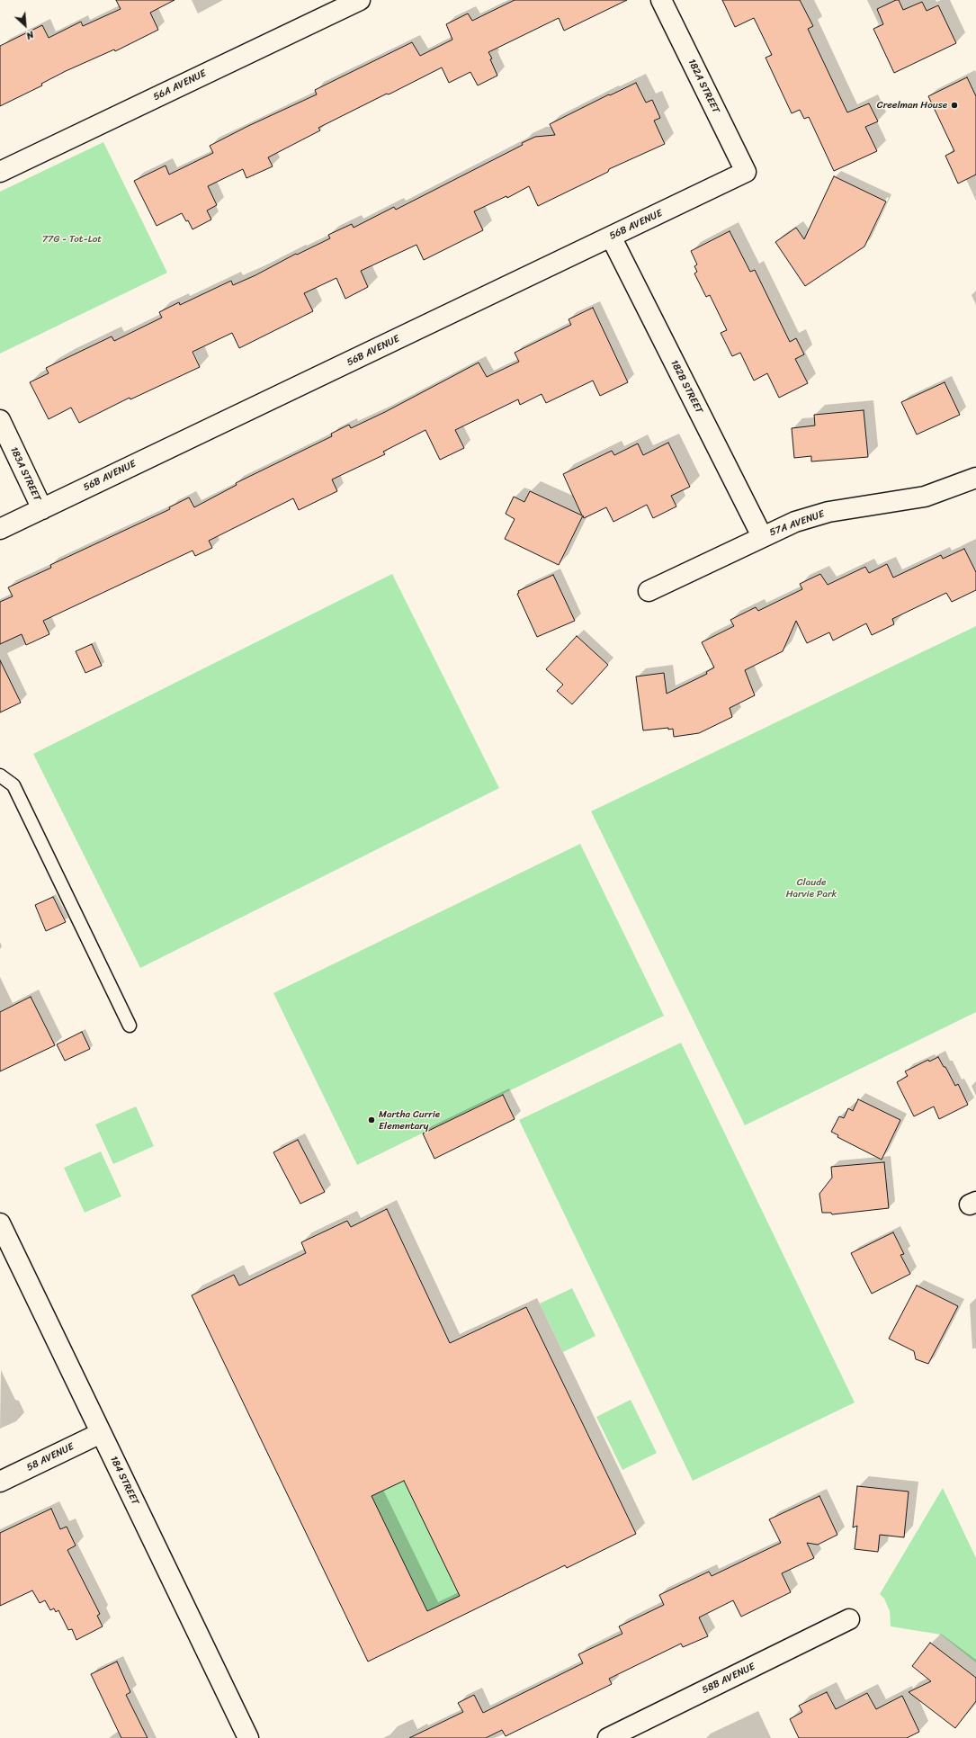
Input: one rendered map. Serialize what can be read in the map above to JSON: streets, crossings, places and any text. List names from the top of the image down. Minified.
{"streets":{"street":["56A AVENUE","182A STREET","56B AVENUE","182B STREET","183A STREET","57A AVENUE","58 AVENUE","184 STREET","58B AVENUE"]},"crossings":[["182A STREET","56B AVENUE"],["56B AVENUE","182B STREET"],["56B AVENUE","183A STREET"],["182B STREET","57A AVENUE"],["58 AVENUE","184 STREET"]],"parks":["77G - Tot-Lot","Claude Harvie Park"],"places":["Creelman House","Martha Currie Elementary"],"north":"bottom right"}
